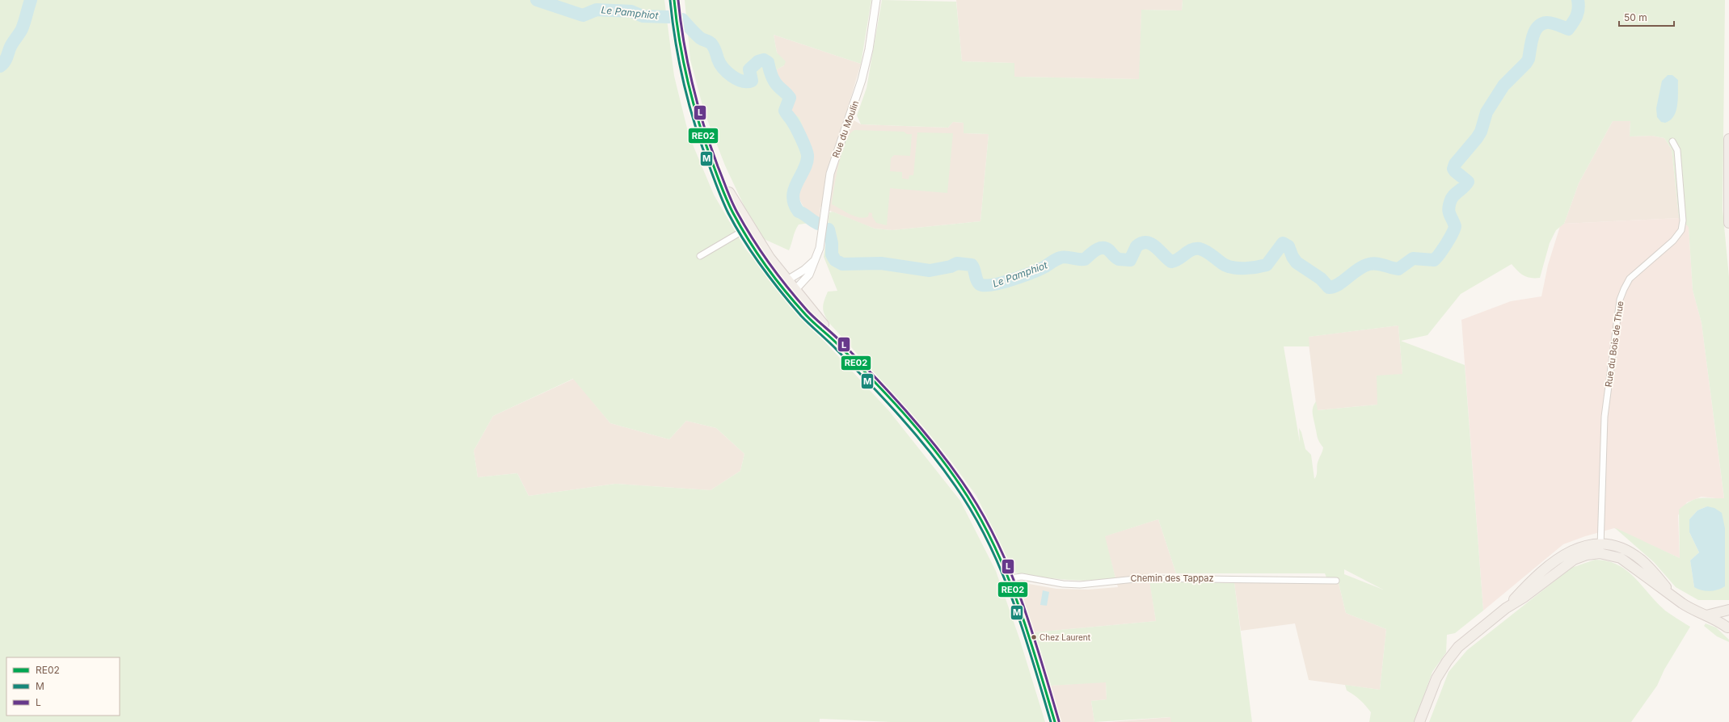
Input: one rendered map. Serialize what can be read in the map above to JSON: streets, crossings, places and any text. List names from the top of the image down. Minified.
{"streets":{"street":["Rue du Moulin","Rue du Bois de Thue","Chemin des Tappaz"]},"water":["Le Pamphiot"],"places":["Chez Laurent"],"lines":["transit line RE02","transit line M","transit line L"],"legend":["RE02","M","L"],"scale_bar":"50 m"}
